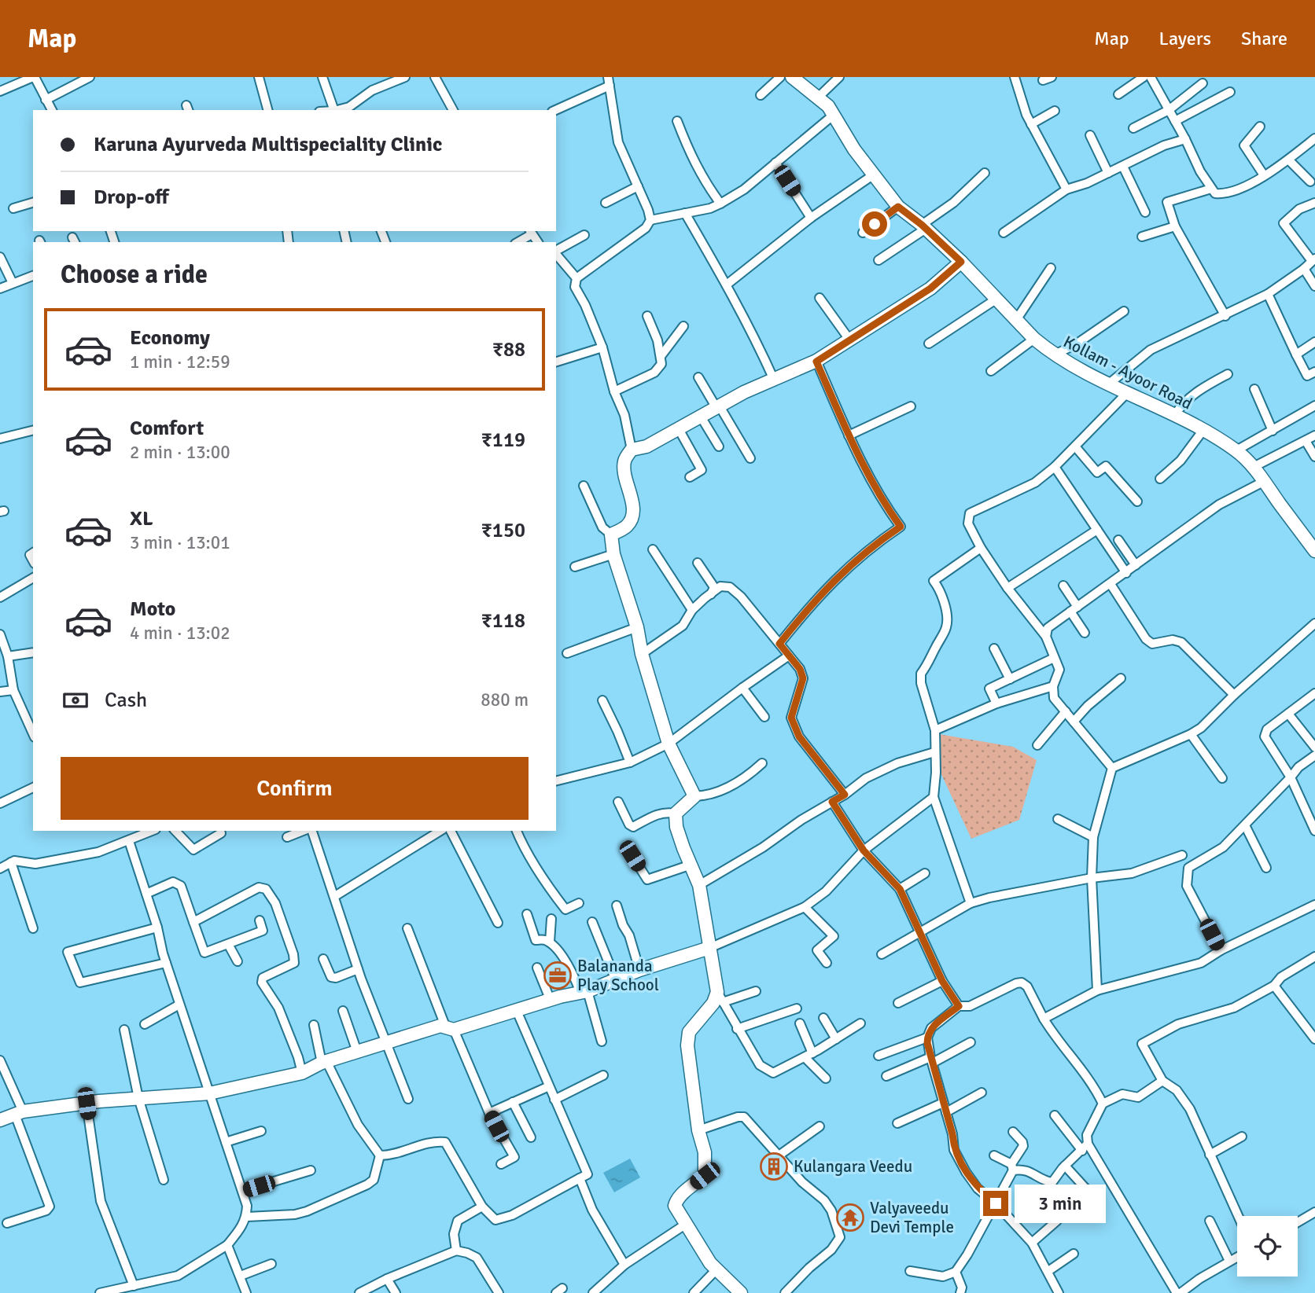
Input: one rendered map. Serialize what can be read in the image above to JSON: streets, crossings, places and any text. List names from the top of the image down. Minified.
{"streets":{"street":["Kollam - Ayoor Road"]},"places":{"office":["Balananda Play School"],"building":["Kulangara Veedu"],"temple":["Valyaveedu Devi Temple"]},"page":{"header":"Map","nav":["Map","Layers","Share"],"banner":["Karuna Ayurveda Multispeciality Clinic","Drop-off"],"heading":"Choose a ride","list":[{"name":"Economy","note":"1 min · 12:59","value":"₹88"},{"name":"Comfort","note":"2 min · 13:00","value":"₹119"},{"name":"XL","note":"3 min · 13:01","value":"₹150"},{"name":"Moto","note":"4 min · 13:02","value":"₹118"}],"pay":["Cash","880 m"],"buttons":"Confirm","bubble":"3 min"}}
